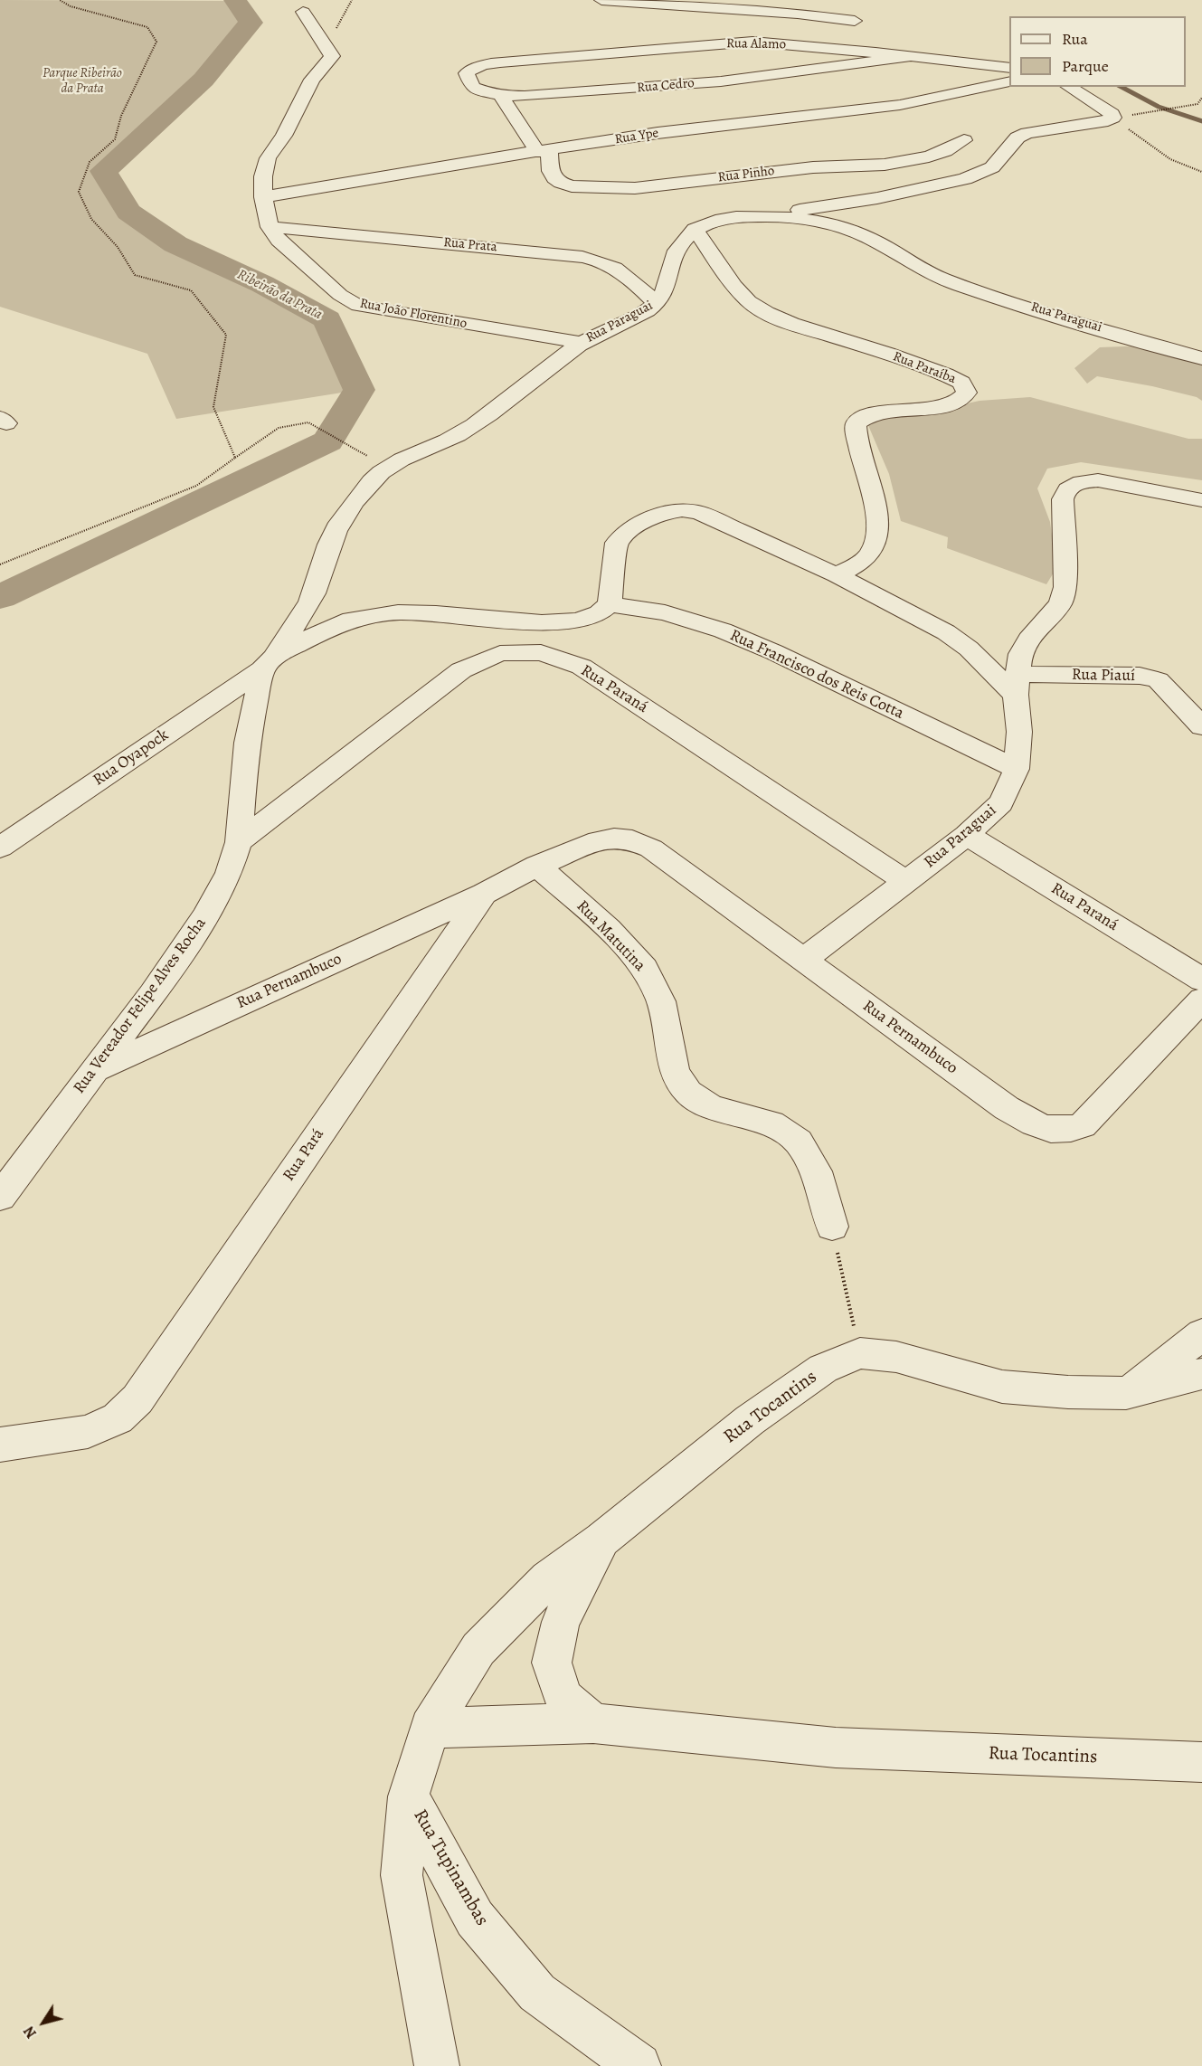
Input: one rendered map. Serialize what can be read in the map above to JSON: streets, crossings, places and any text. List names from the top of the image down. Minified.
{"streets":{"street":["Rua Alamo","Rua Cedro","Rua Ype","Rua Pinho","Rua Prata","Rua João Florentino","Rua Paraguai","Rua Paraíba","Rua Francisco dos Reis Cotta","Rua Piauí","Rua Paraná","Rua Oyapock","Rua Matutina","Rua Pernambuco","Rua Vereador Felipe Alves Rocha","Rua Pará","Rua Tocantins","Rua Tupinambas"]},"crossings":[["Rua Alamo","Rua Cedro"],["Rua Ype","Rua Pinho"],["Rua Ype","Rua João Florentino"],["Rua Prata","Rua João Florentino"],["Rua Prata","Rua Paraguai"],["Rua João Florentino","Rua Paraguai"],["Rua Paraguai","Rua Paraíba"],["Rua Paraguai","Rua Francisco dos Reis Cotta"],["Rua Paraguai","Rua Piauí"],["Rua Paraguai","Rua Paraná"],["Rua Paraguai","Rua Oyapock"],["Rua Paraguai","Rua Pernambuco"],["Rua Paraguai","Rua Vereador Felipe Alves Rocha"],["Rua Paraná","Rua Vereador Felipe Alves Rocha"],["Rua Oyapock","Rua Vereador Felipe Alves Rocha"],["Rua Matutina","Rua Pará"],["Rua Pernambuco","Rua Vereador Felipe Alves Rocha"],["Rua Pernambuco","Rua Pará"],["Rua Tocantins","Rua Tupinambas"]],"water":["Ribeirão da Prata"],"parks":["Parque Ribeirão da Prata"],"legend":["Rua","Parque"],"north":"bottom left"}
